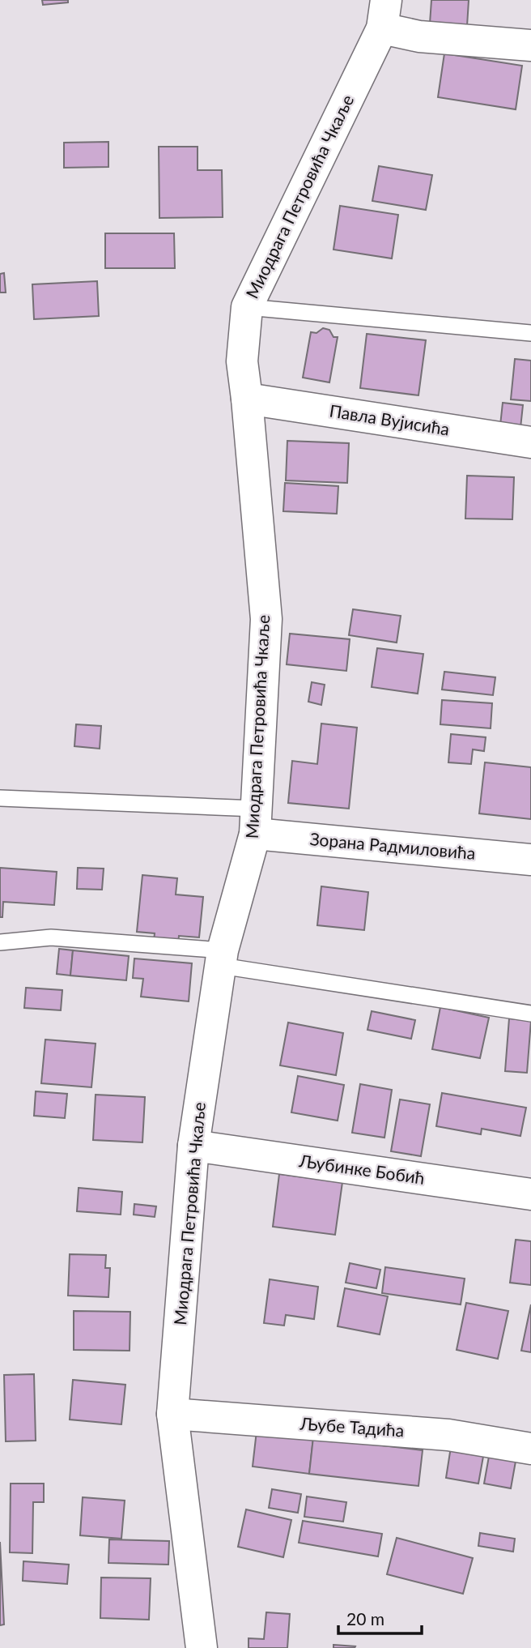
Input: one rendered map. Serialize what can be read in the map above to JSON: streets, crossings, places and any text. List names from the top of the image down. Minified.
{"streets":{"street":["Миодрага Петровића Чкаље","Павла Вујисића","Зорана Радмиловића","Љубинке Бобић","Љубе Тадића"]},"crossings":[["Миодрага Петровића Чкаље","Павла Вујисића"],["Миодрага Петровића Чкаље","Зорана Радмиловића"],["Миодрага Петровића Чкаље","Љубинке Бобић"],["Миодрага Петровића Чкаље","Љубе Тадића"]],"scale_bar":"20 m"}
